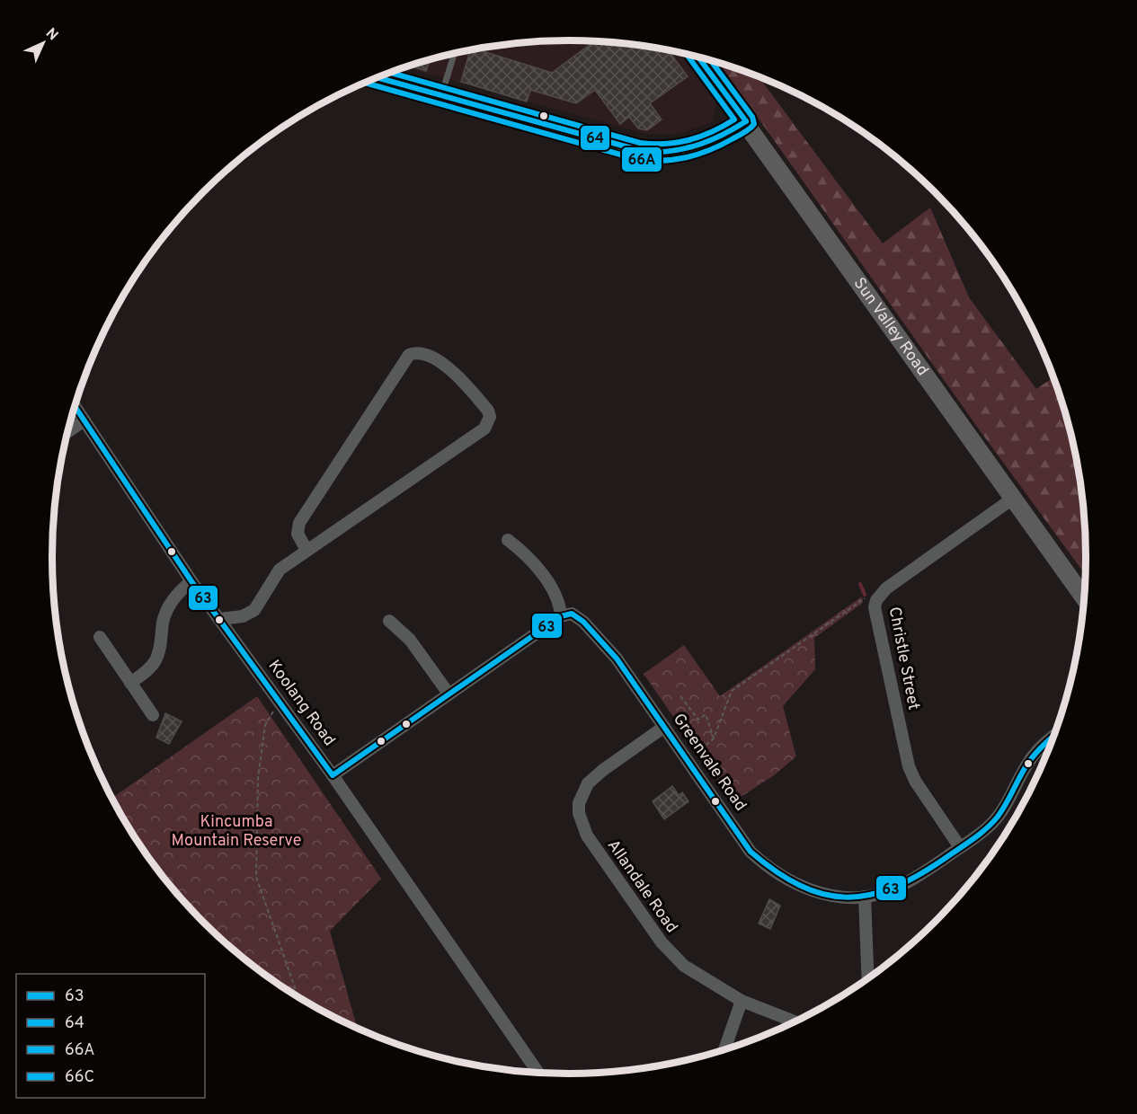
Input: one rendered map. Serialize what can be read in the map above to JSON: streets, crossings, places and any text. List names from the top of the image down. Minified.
{"streets":{"street":["Sun Valley Road","Christle Street","Koolang Road","Greenvale Road","Allandale Road"]},"crossings":[["Sun Valley Road","Christle Street"],["Christle Street","Greenvale Road"],["Greenvale Road","Allandale Road"]],"parks":["Kincumba Mountain Reserve"],"lines":["transit line 66C","transit line 64","transit line 66A","transit line 63"],"legend":["63","64","66A","66C"],"north":"top right"}
